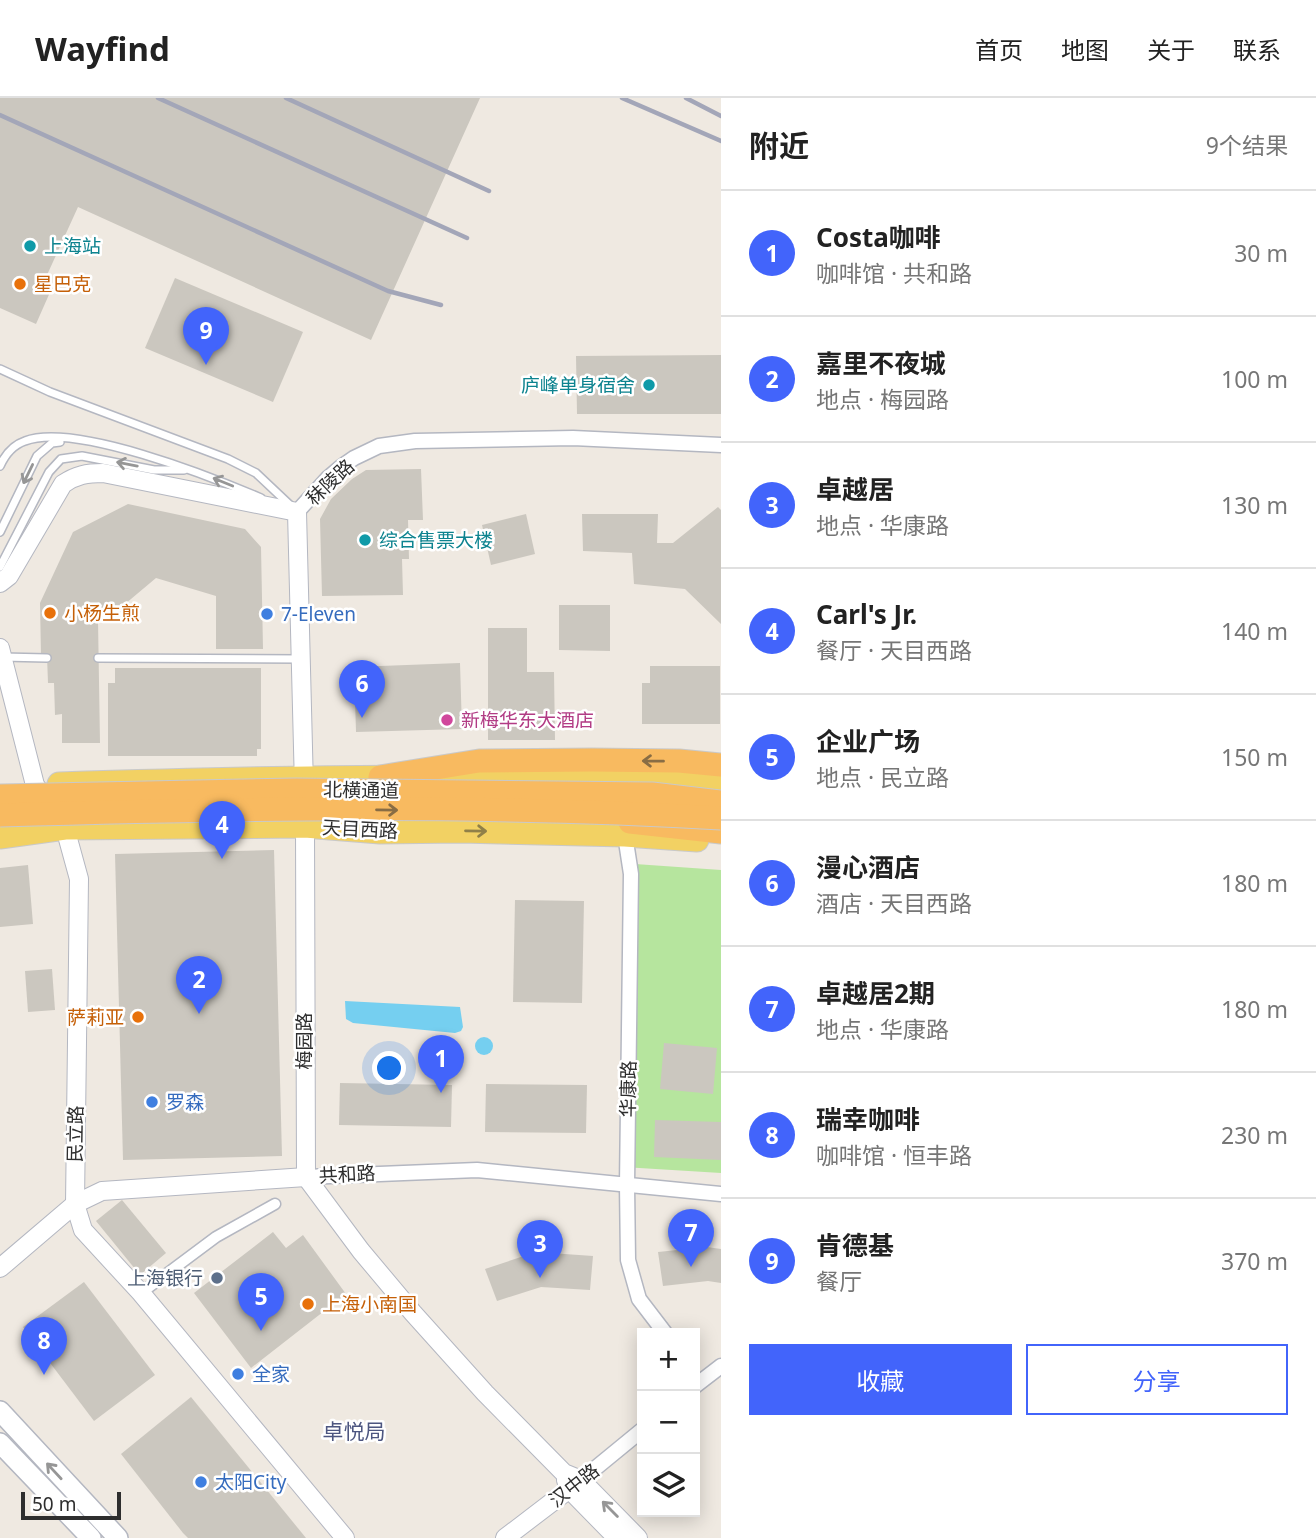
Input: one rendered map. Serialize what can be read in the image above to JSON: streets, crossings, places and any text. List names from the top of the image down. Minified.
{"streets":{"highway":["北横通道"],"main road":["天目西路"],"street":["秣陵路","梅园路","华康路","民立路","共和路","汉中路"]},"crossings":[["秣陵路","梅园路"],["天目西路","梅园路"],["天目西路","华康路"],["天目西路","民立路"],["梅园路","共和路"],["华康路","共和路"],["民立路","共和路"]],"districts":["卓悦局"],"places":["上海站","星巴克","庐峰单身宿舍","综合售票大楼","小杨生煎","7-Eleven","新梅华东大酒店","萨莉亚","罗森","上海银行","上海小南国","全家","太阳City"],"scale_bar":"50 m","page":{"header":"Wayfind","nav":["首页","地图","关于","联系"],"heading":["附近","9个结果"],"list":[{"mark":"1","name":"Costa咖啡","note":"咖啡馆 · 共和路","value":"30 m"},{"mark":"2","name":"嘉里不夜城","note":"地点 · 梅园路","value":"100 m"},{"mark":"3","name":"卓越居","note":"地点 · 华康路","value":"130 m"},{"mark":"4","name":"Carl's Jr.","note":"餐厅 · 天目西路","value":"140 m"},{"mark":"5","name":"企业广场","note":"地点 · 民立路","value":"150 m"},{"mark":"6","name":"漫心酒店","note":"酒店 · 天目西路","value":"180 m"},{"mark":"7","name":"卓越居2期","note":"地点 · 华康路","value":"180 m"},{"mark":"8","name":"瑞幸咖啡","note":"咖啡馆 · 恒丰路","value":"230 m"},{"mark":"9","name":"肯德基","note":"餐厅","value":"370 m"}],"pins":["9","6","4","2","1","7","3","5","8"],"buttons":["收藏","分享"],"map_buttons":["+","−"],"scale":"50 m"}}
